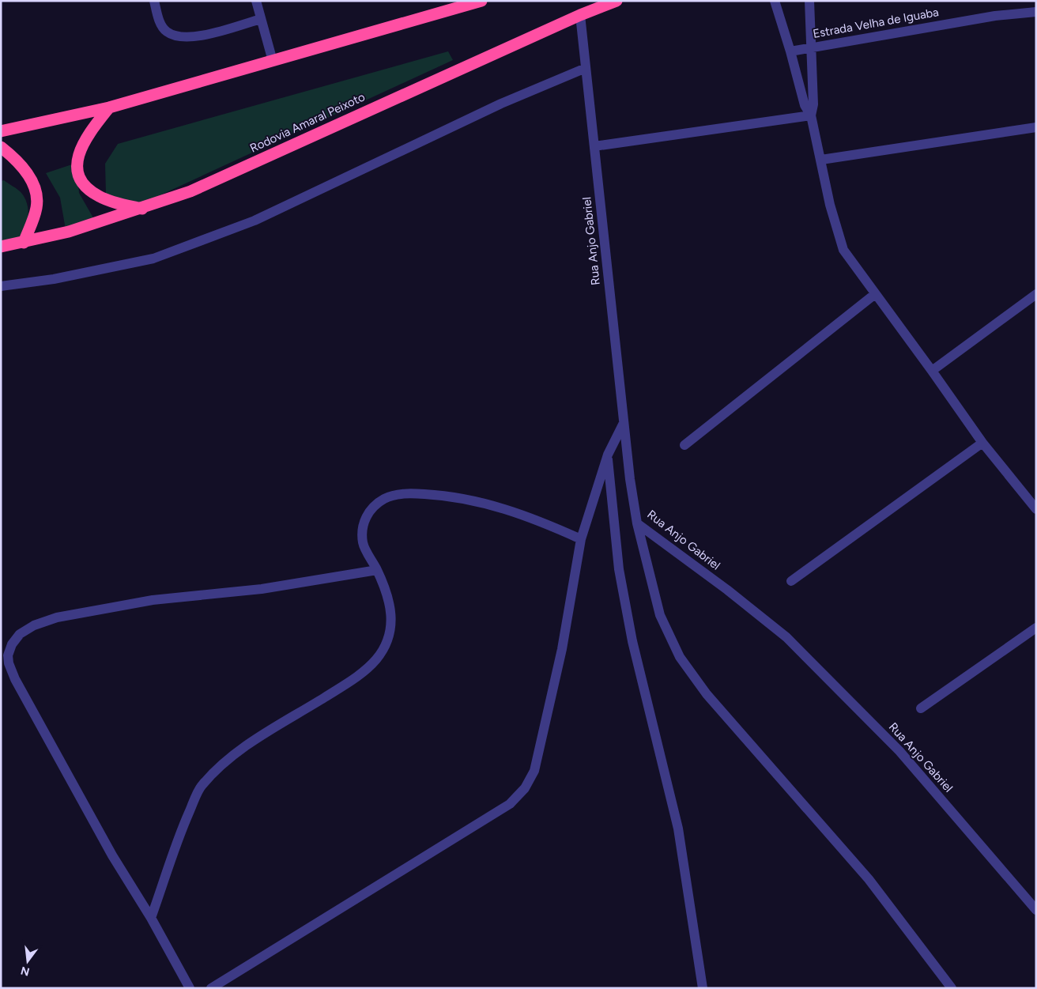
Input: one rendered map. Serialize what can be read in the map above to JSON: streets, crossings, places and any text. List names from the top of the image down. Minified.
{"streets":{"highway":["Rodovia Amaral Peixoto"],"street":["Estrada Velha de Iguaba","Rua Anjo Gabriel"]},"crossings":[["Rodovia Amaral Peixoto","Rua Anjo Gabriel"]],"north":"bottom"}
